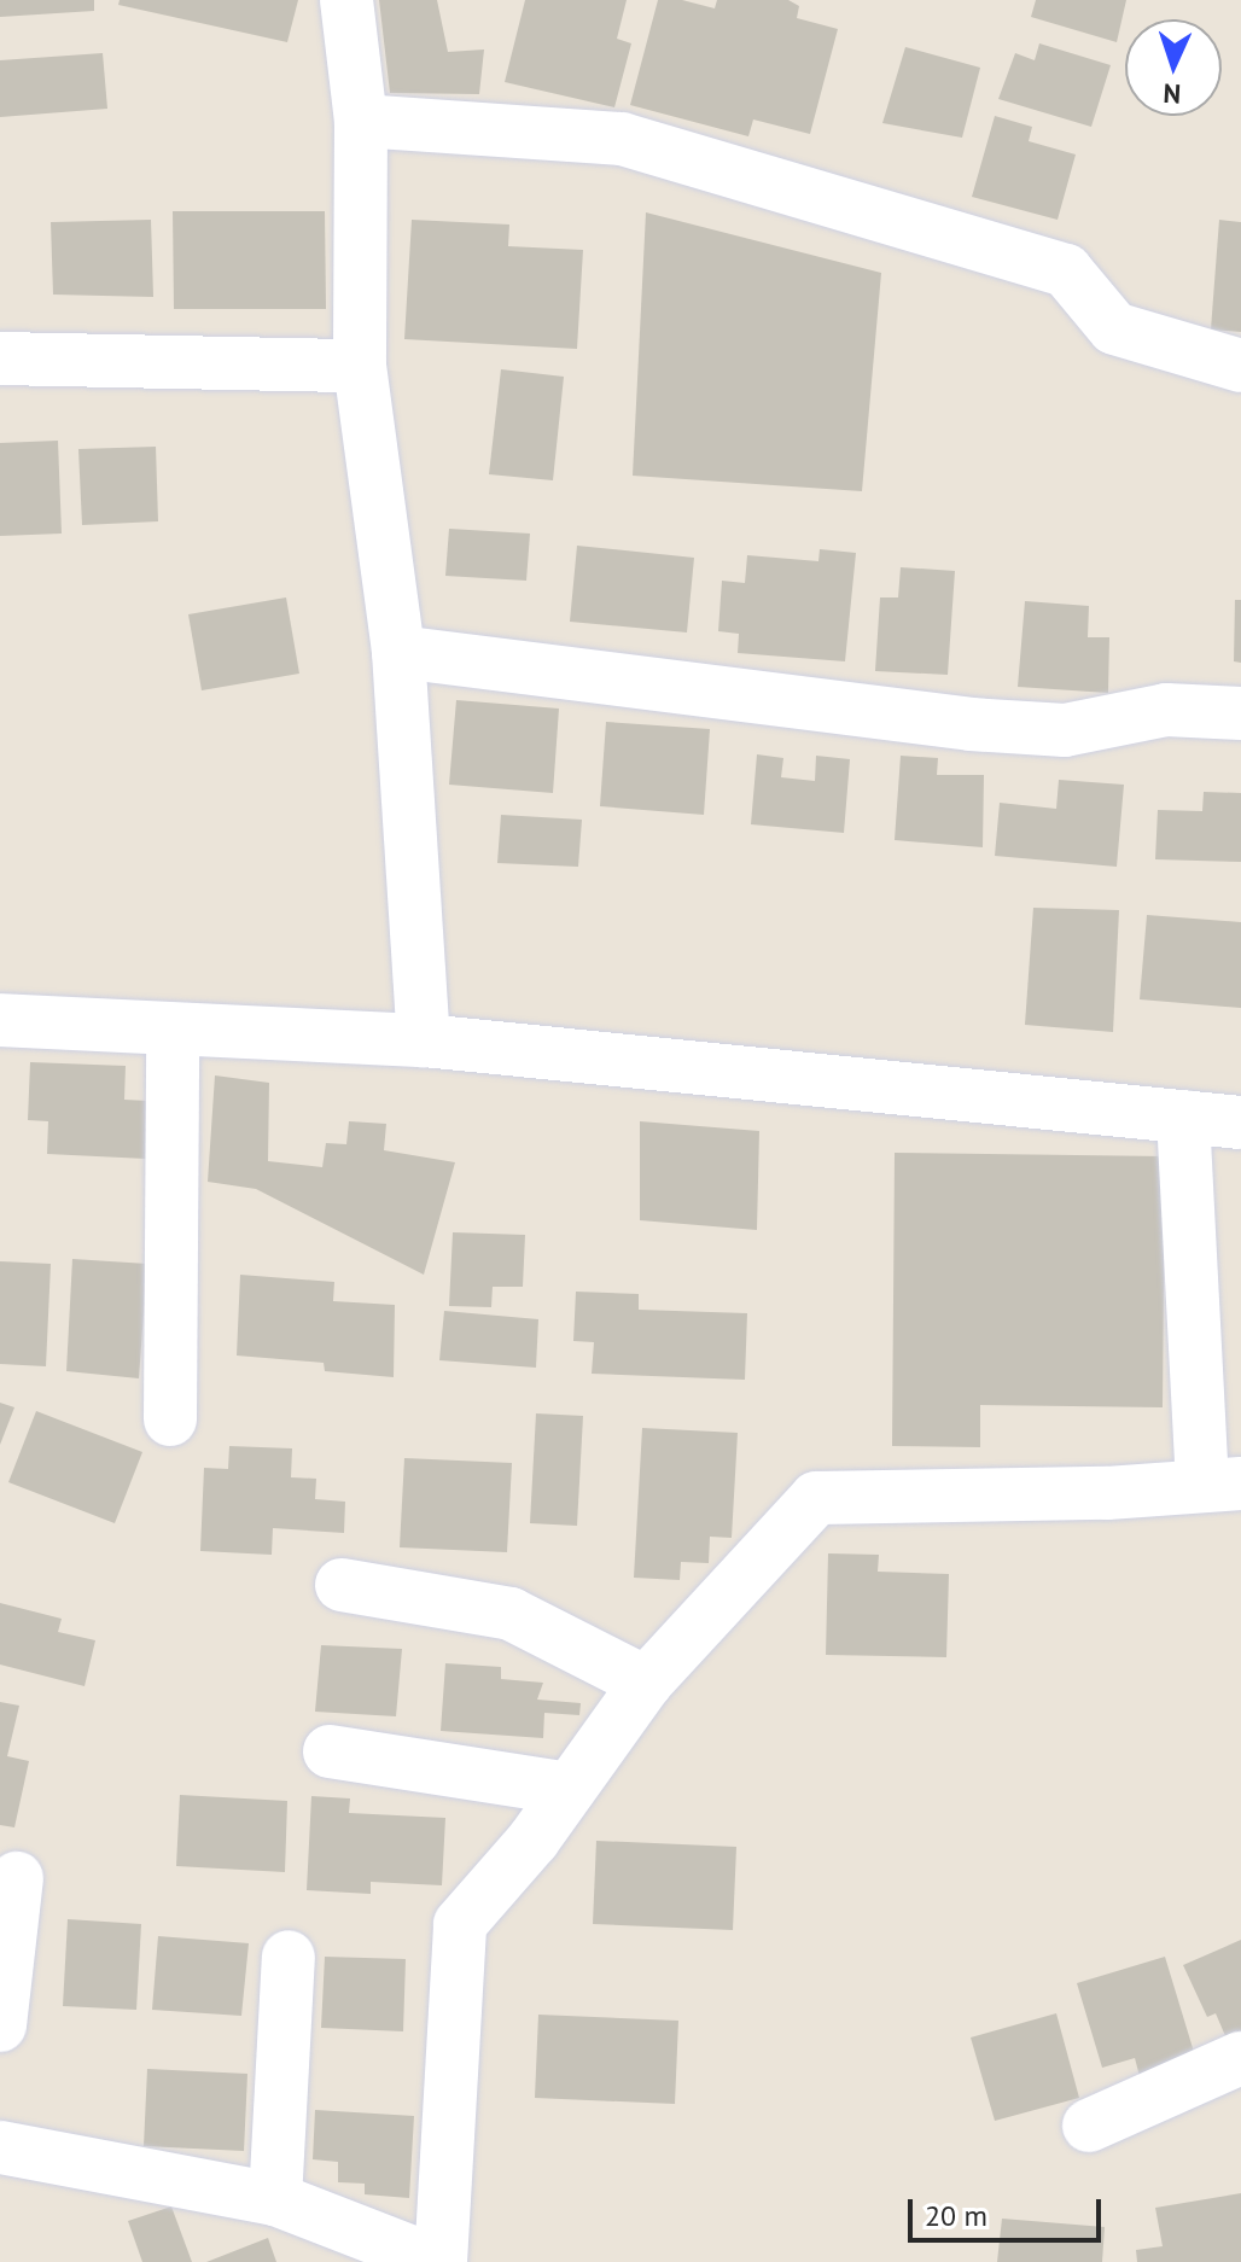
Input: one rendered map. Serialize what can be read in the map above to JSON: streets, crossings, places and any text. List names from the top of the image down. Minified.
{"scale_bar":"20 m","north":"bottom"}
